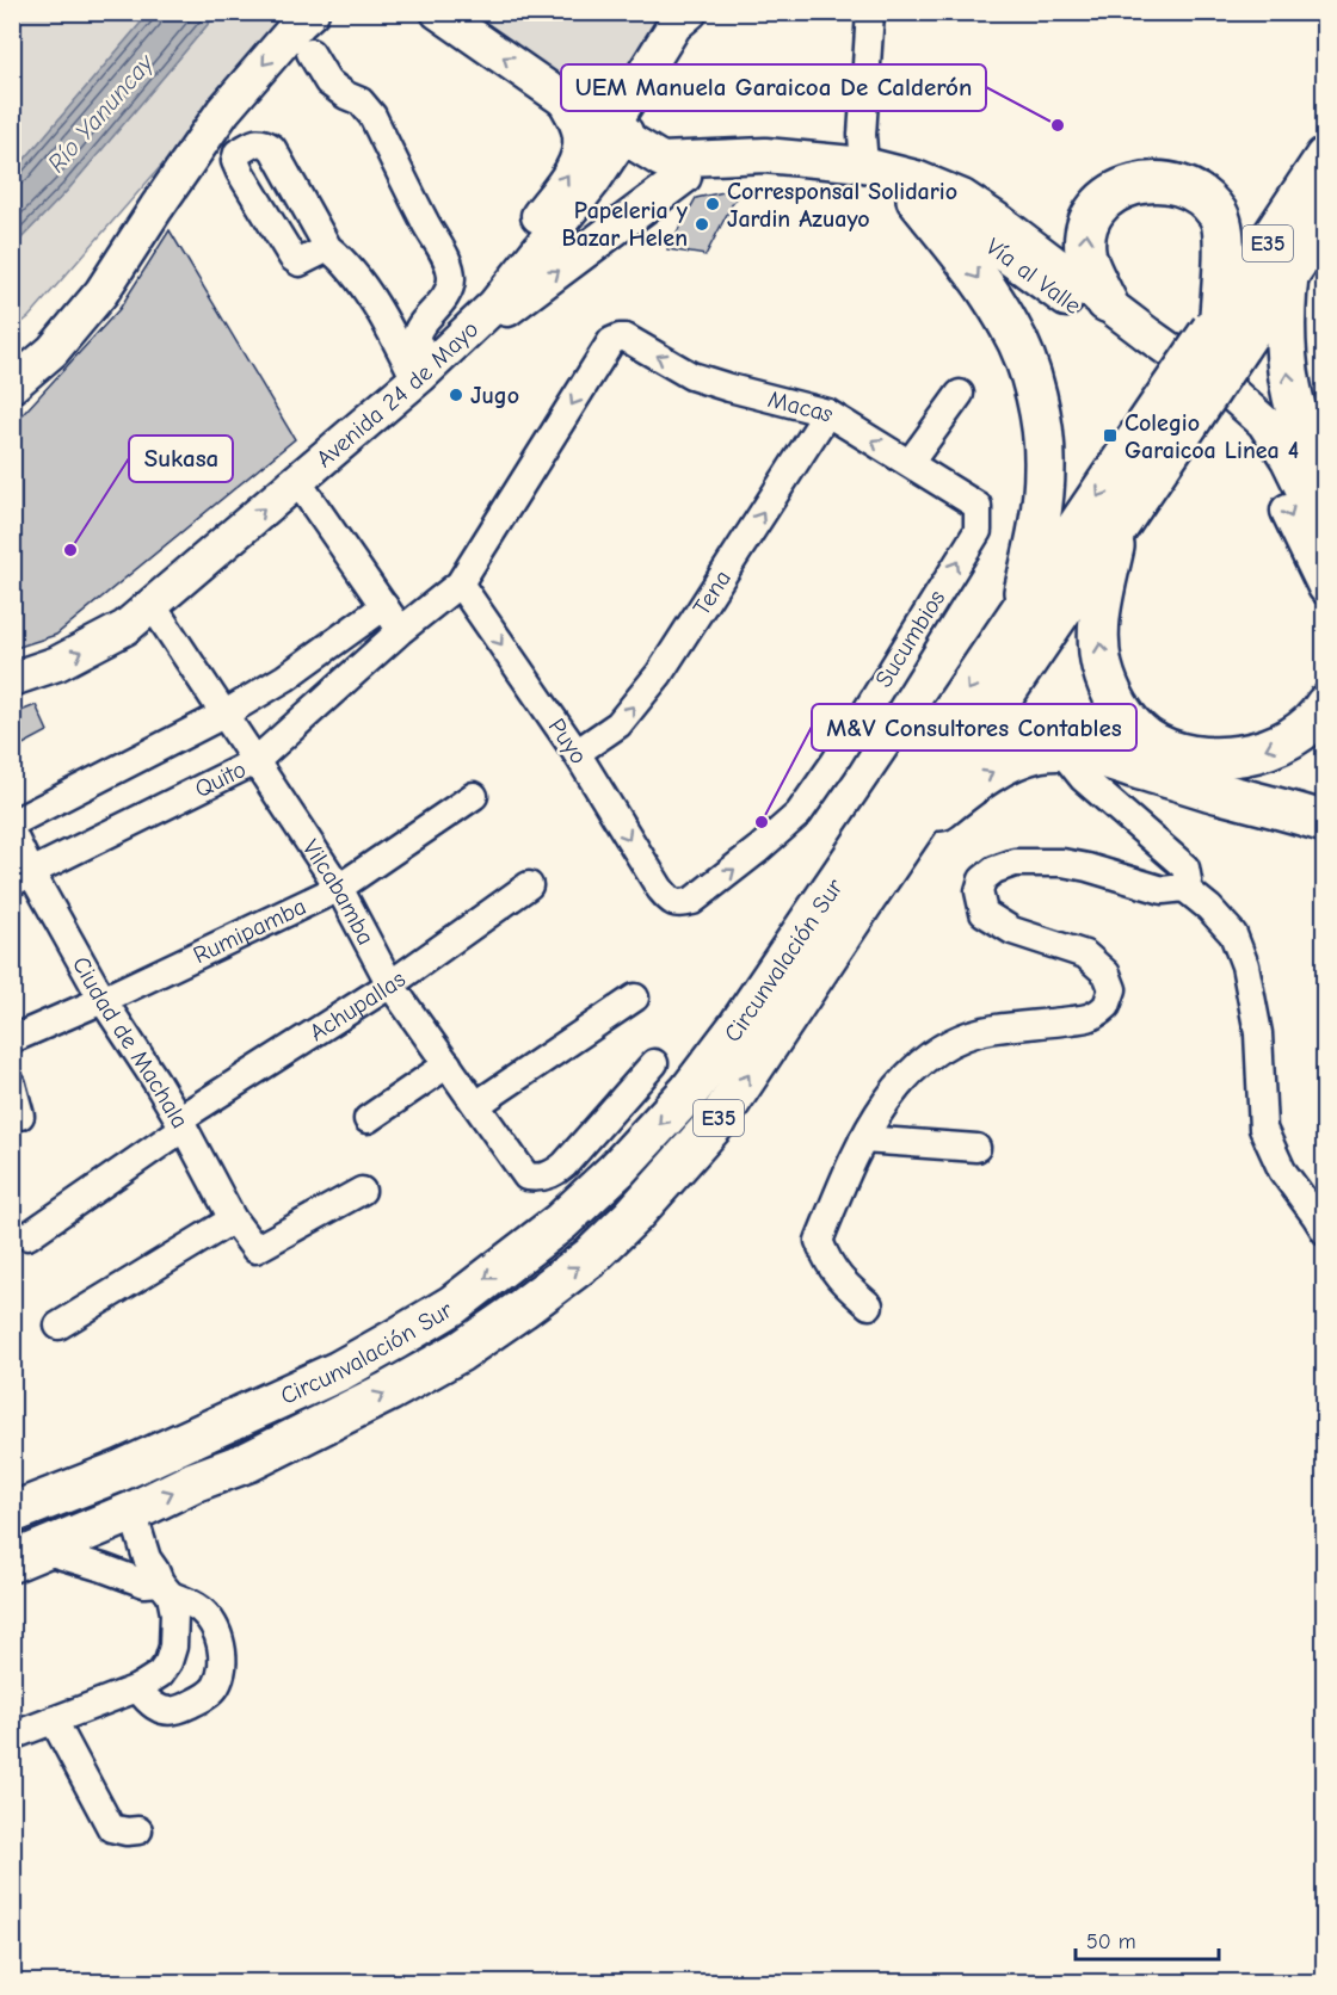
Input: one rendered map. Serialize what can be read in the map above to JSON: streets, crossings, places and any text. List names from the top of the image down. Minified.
{"streets":{"highway":["E35","Circunvalación Sur"],"main road":["Vía al Valle","Avenida 24 de Mayo"],"street":["Macas","Tena","Sucumbios","Puyo","Quito","Vilcabamba","Rumipamba","Achupallas","Ciudad de Machala"]},"crossings":[["Vía al Valle","Avenida 24 de Mayo"],["Avenida 24 de Mayo","Vilcabamba"],["Macas","Tena"],["Macas","Sucumbios"],["Macas","Quito"],["Tena","Puyo"],["Sucumbios","Puyo"],["Puyo","Quito"],["Quito","Vilcabamba"],["Quito","Ciudad de Machala"],["Vilcabamba","Rumipamba"],["Vilcabamba","Achupallas"],["Rumipamba","Ciudad de Machala"],["Achupallas","Ciudad de Machala"]],"one_way":["Macas","Tena","Sucumbios","Puyo","Quito"],"water":["Río Yanuncay"],"places":{"other":["UEM Manuela Garaicoa De Calderón","Corresponsal Solidario Jardin Azuayo","Papeleria y Bazar Helen","Jugo","Sukasa","M&V Consultores Contables"],"transit":["Colegio Garaicoa Linea 4"]},"scale_bar":"50 m"}
